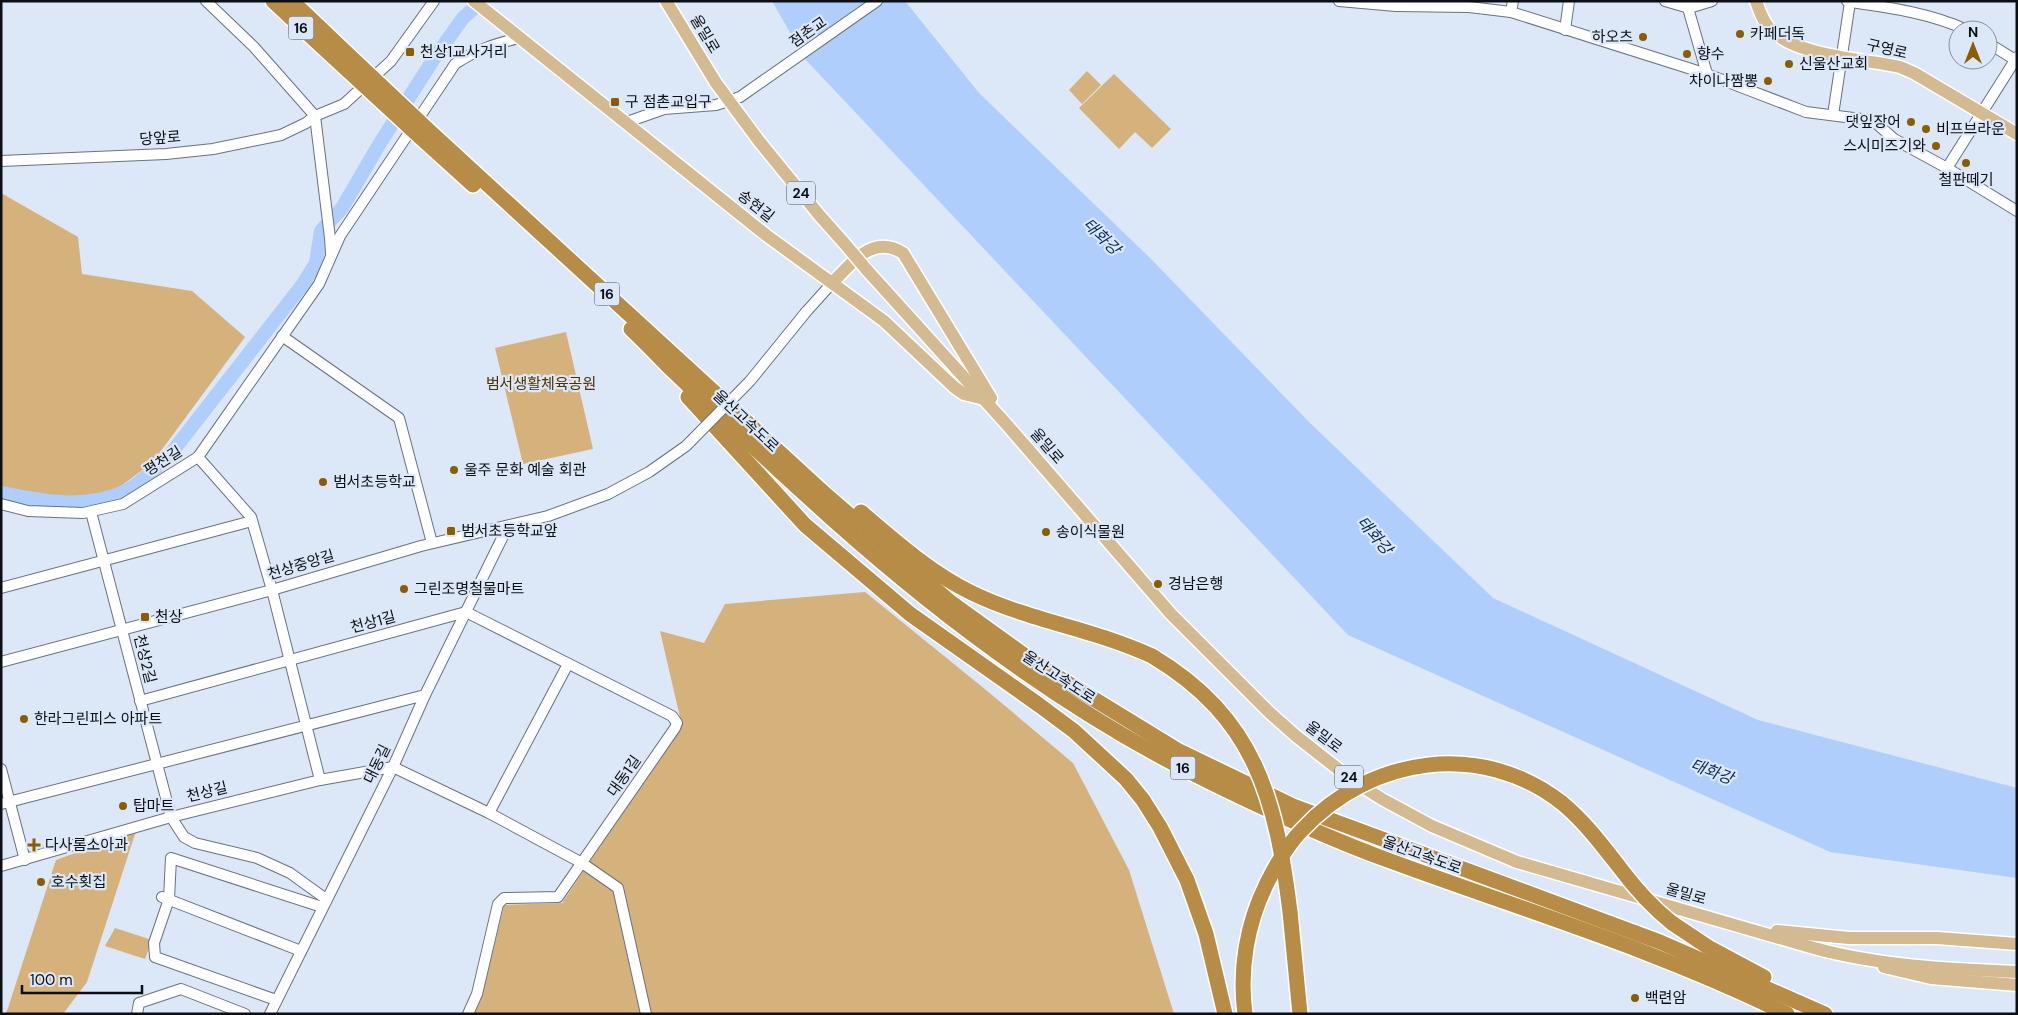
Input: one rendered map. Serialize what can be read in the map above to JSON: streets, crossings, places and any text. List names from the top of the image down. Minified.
{"streets":{"highway":["16","울산고속도로"],"main road":["울밀로","구영로","24","송현길"],"street":["점촌교","당앞로","평천길","천상중앙길","천상1길","천상2길","대동길","대동1길","천상길"]},"crossings":[["16","울산고속도로"],["점촌교","송현길"],["울밀로","송현길"],["당앞로","평천길"],["송현길","천상중앙길"],["평천길","천상2길"],["천상중앙길","천상2길"],["천상중앙길","대동길"],["천상1길","천상2길"],["천상1길","대동길"],["천상1길","대동1길"],["천상2길","천상길"],["대동길","대동1길"],["대동길","천상길"]],"water":["태화강"],"parks":["범서생활체육공원"],"places":{"other":["카페더독","하오츠","향수","신울산교회","차이나짬뽕","댓잎장어","비프브라운","스시미즈기와","철판떼기","울주 문화 예술 회관","범서초등학교","송이식물원","경남은행","그린조명철물마트","한라그린피스 아파트","탑마트","호수횟집","백련암"],"transit":["천상1교사거리","구 점촌교입구","범서초등학교앞","천상"],"health":["다사롬소아과"]},"scale_bar":"100 m","north":"top"}
